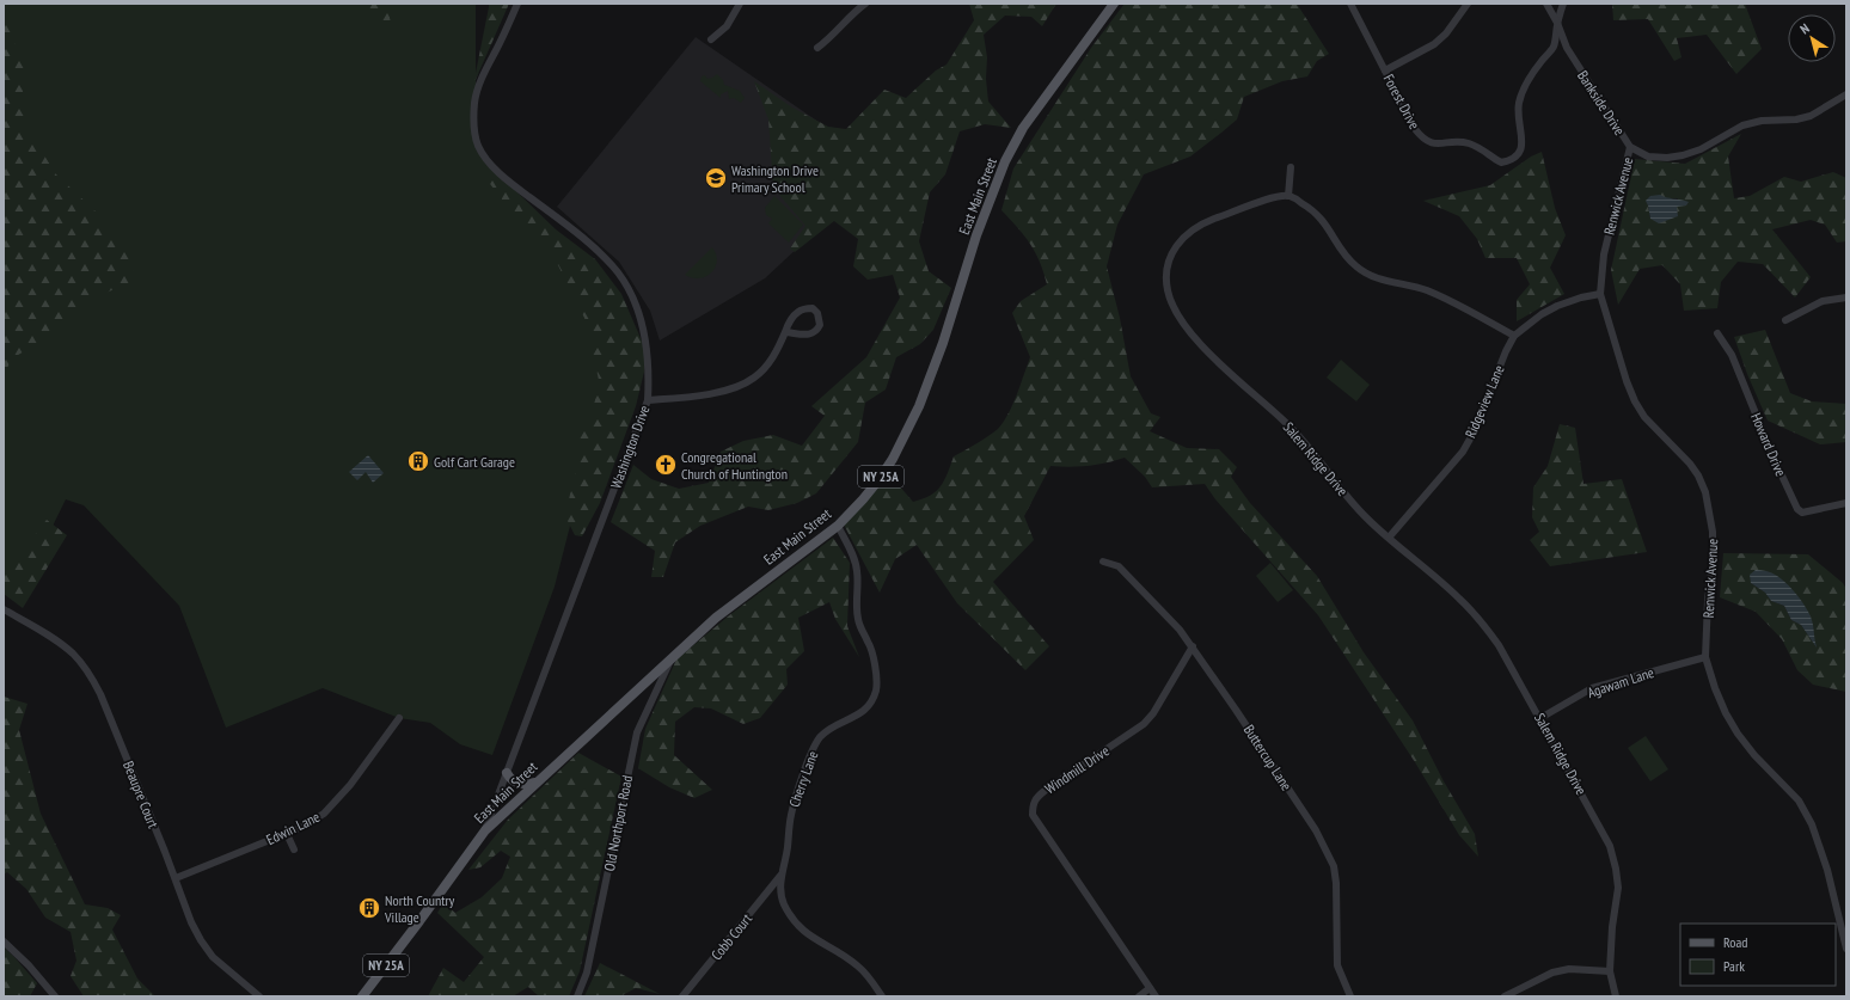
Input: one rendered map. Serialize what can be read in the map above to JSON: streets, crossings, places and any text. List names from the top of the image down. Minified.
{"streets":{"main road":["East Main Street","NY 25A"],"street":["Forest Drive","Bankside Drive","Renwick Avenue","Ridgeview Lane","Howard Drive","Washington Drive","Salem Ridge Drive","Agawam Lane","Buttercup Lane","Windmill Drive","Cherry Lane","Beaupre Court","Old Northport Road","Edwin Lane","Cobb Court"]},"crossings":[["Forest Drive","Bankside Drive"],["Bankside Drive","Renwick Avenue"],["East Main Street","Washington Drive"],["East Main Street","Cherry Lane"],["East Main Street","Old Northport Road"],["Renwick Avenue","Ridgeview Lane"],["Renwick Avenue","Agawam Lane"],["Ridgeview Lane","Salem Ridge Drive"],["Salem Ridge Drive","Agawam Lane"],["Buttercup Lane","Windmill Drive"],["Cherry Lane","Cobb Court"],["Beaupre Court","Edwin Lane"]],"places":{"school or university":["Washington Drive Primary School"],"building":["Golf Cart Garage","North Country Village"],"church":["Congregational Church of Huntington"]},"legend":["Road","Park"],"north":"top left"}
